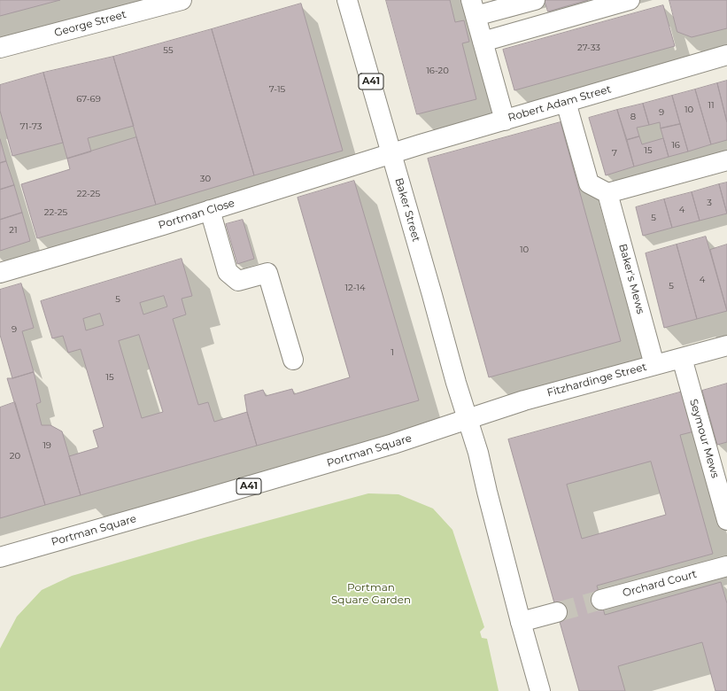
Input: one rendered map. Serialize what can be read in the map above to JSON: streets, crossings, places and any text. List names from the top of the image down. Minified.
{"streets":{"street":["George Street","A41","Robert Adam Street","Baker Street","Portman Close","Baker's Mews","Fitzhardinge Street","Seymour Mews","Portman Square","Orchard Court"]},"crossings":[["A41","Baker Street"],["A41","Fitzhardinge Street"],["A41","Portman Square"],["Robert Adam Street","Baker Street"],["Robert Adam Street","Portman Close"],["Baker Street","Portman Close"],["Baker Street","Fitzhardinge Street"],["Baker Street","Portman Square"],["Baker's Mews","Fitzhardinge Street"],["Fitzhardinge Street","Seymour Mews"],["Fitzhardinge Street","Portman Square"]],"parks":["Portman Square Garden"],"house_numbers":["27-33","55","16-20","7-15","67-69","11","10","9","8","71-73","16","15","7","30","22-25","3","4","22-25","5","21","10","4","5","12-14","5","9","1","15","19","20"]}
